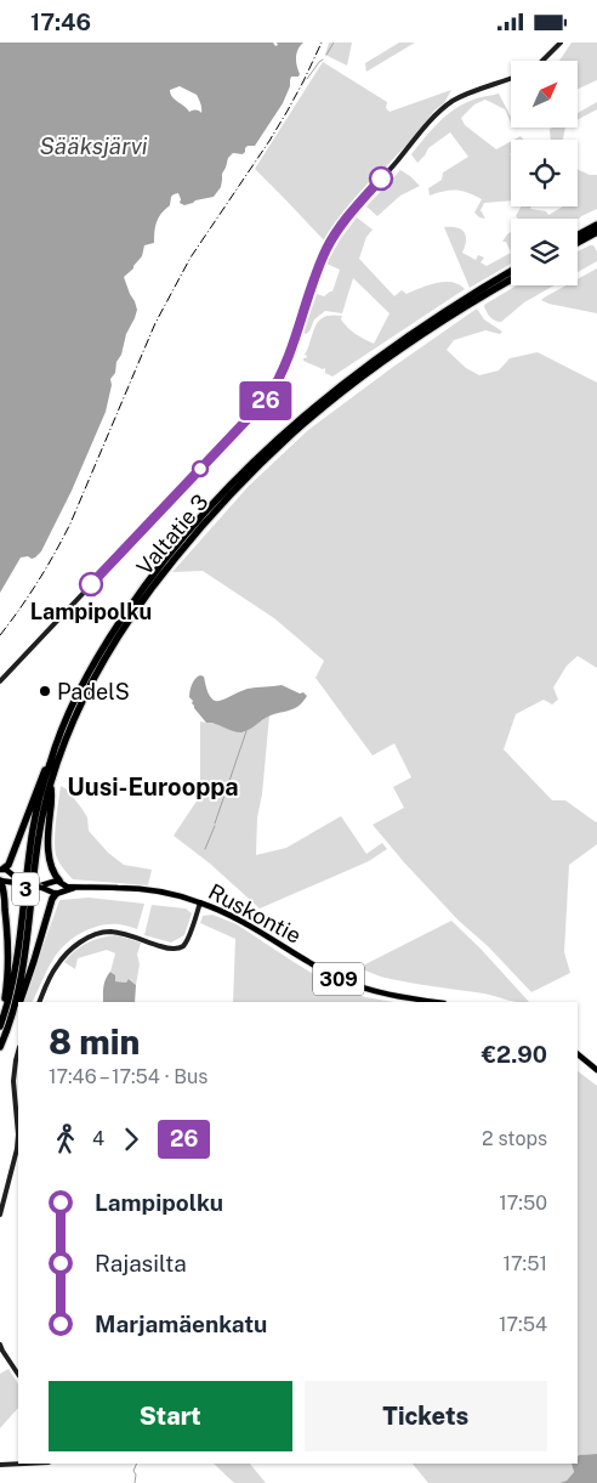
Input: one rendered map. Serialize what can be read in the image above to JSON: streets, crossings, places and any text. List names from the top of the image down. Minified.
{"streets":{"highway":["Valtatie 3","3"],"main road":["Ruskontie","309"]},"crossings":[["Ruskontie","309"]],"districts":["Uusi-Eurooppa"],"water":["Sääksjärvi"],"places":["Lampipolku","PadelS"],"lines":["bus line 26"],"north":"top right","page":{"status":"17:46","on_map":"26","heading":["8 min","17:46 – 17:54 · Bus","€2.90"],"legs":["4","26","2 stops"],"list":[{"name":"Lampipolku","value":"17:50"},{"name":"Rajasilta","value":"17:51"},{"name":"Marjamäenkatu","value":"17:54"}],"buttons":["Start","Tickets"]}}
